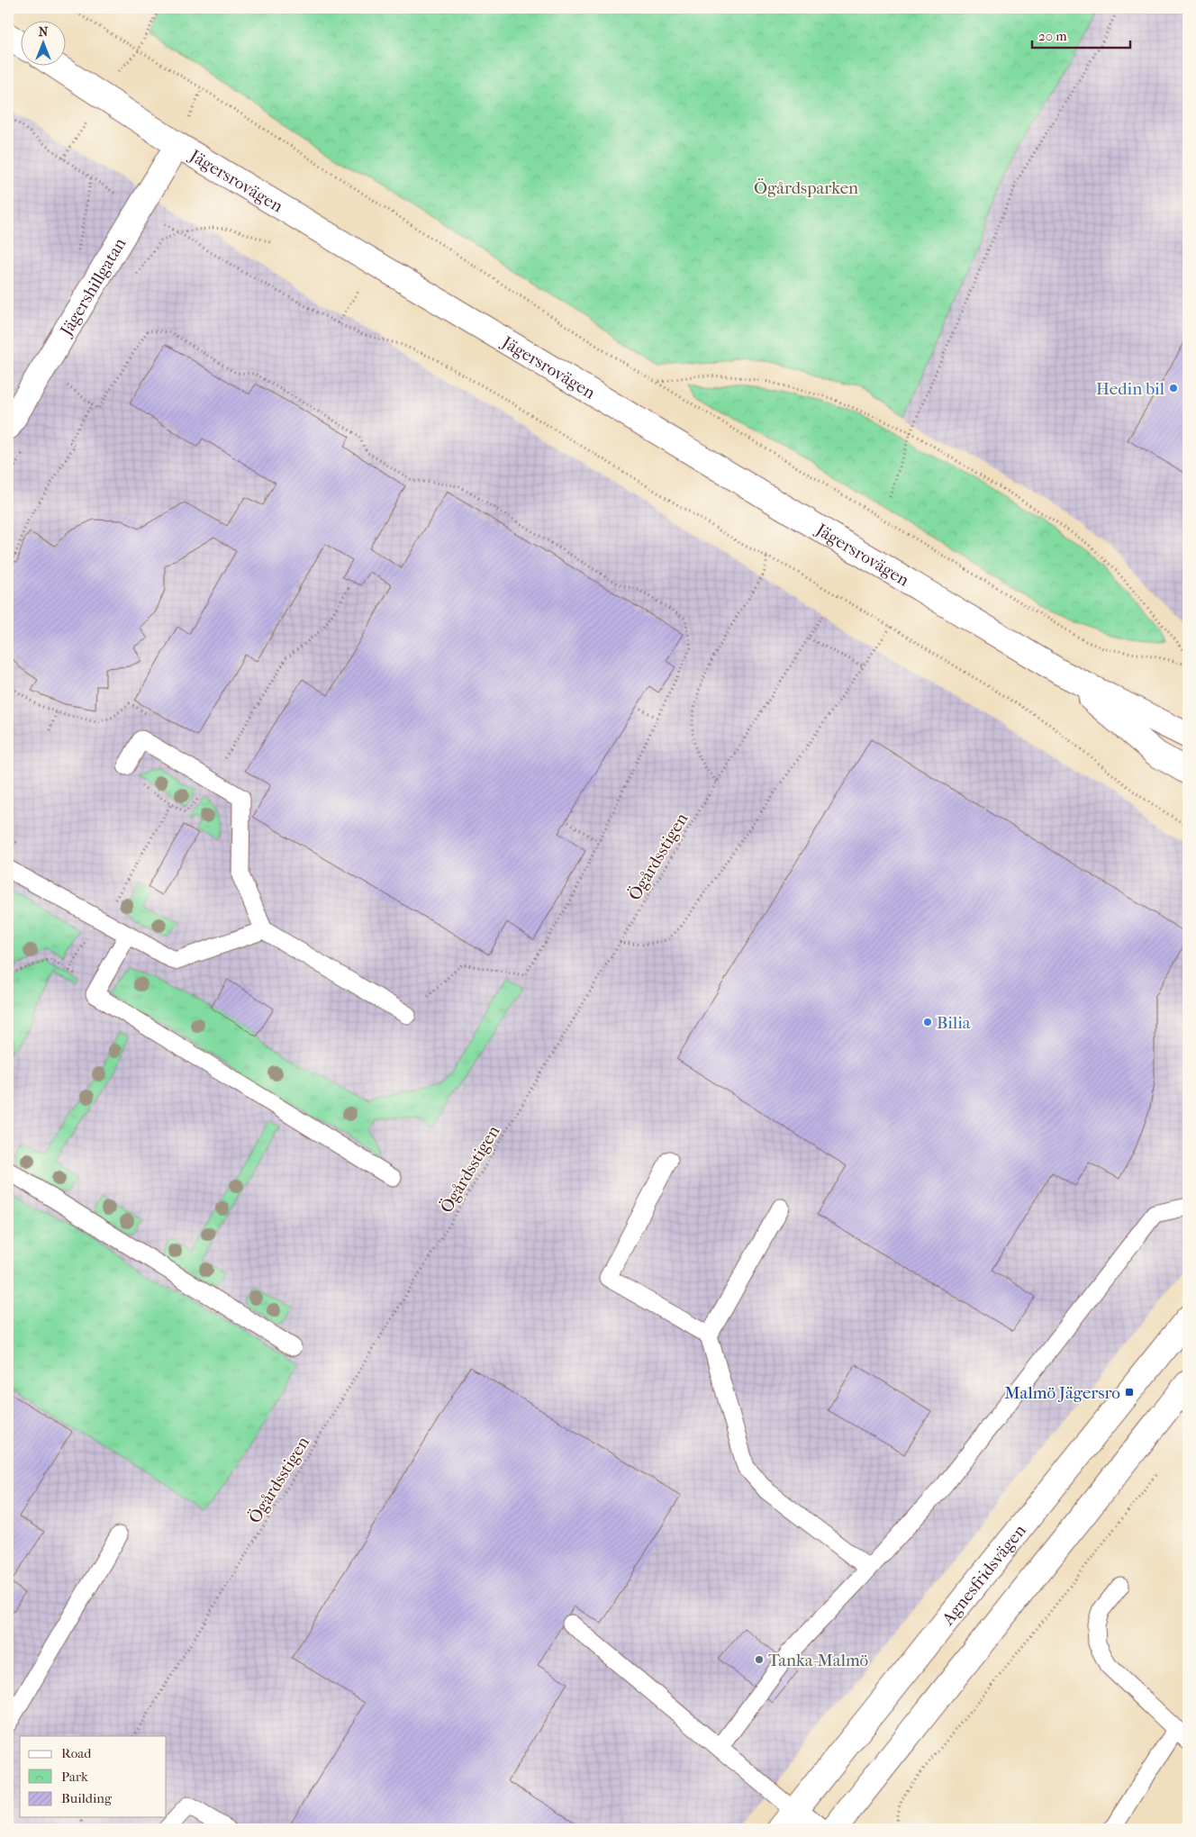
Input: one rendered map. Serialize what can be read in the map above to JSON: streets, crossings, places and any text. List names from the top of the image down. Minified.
{"streets":{"street":["Jägersrovägen","Jägershillgatan","Agnesfridsvägen"],"path":["Ögårdsstigen"]},"crossings":[["Jägersrovägen","Jägershillgatan"]],"parks":["Ögårdsparken"],"places":{"other":["Hedin bil","Bilia","Tanka-Malmö"],"transit":["Malmö Jägersro"]},"legend":["Road","Park","Building"],"scale_bar":"20 m","north":"top"}
